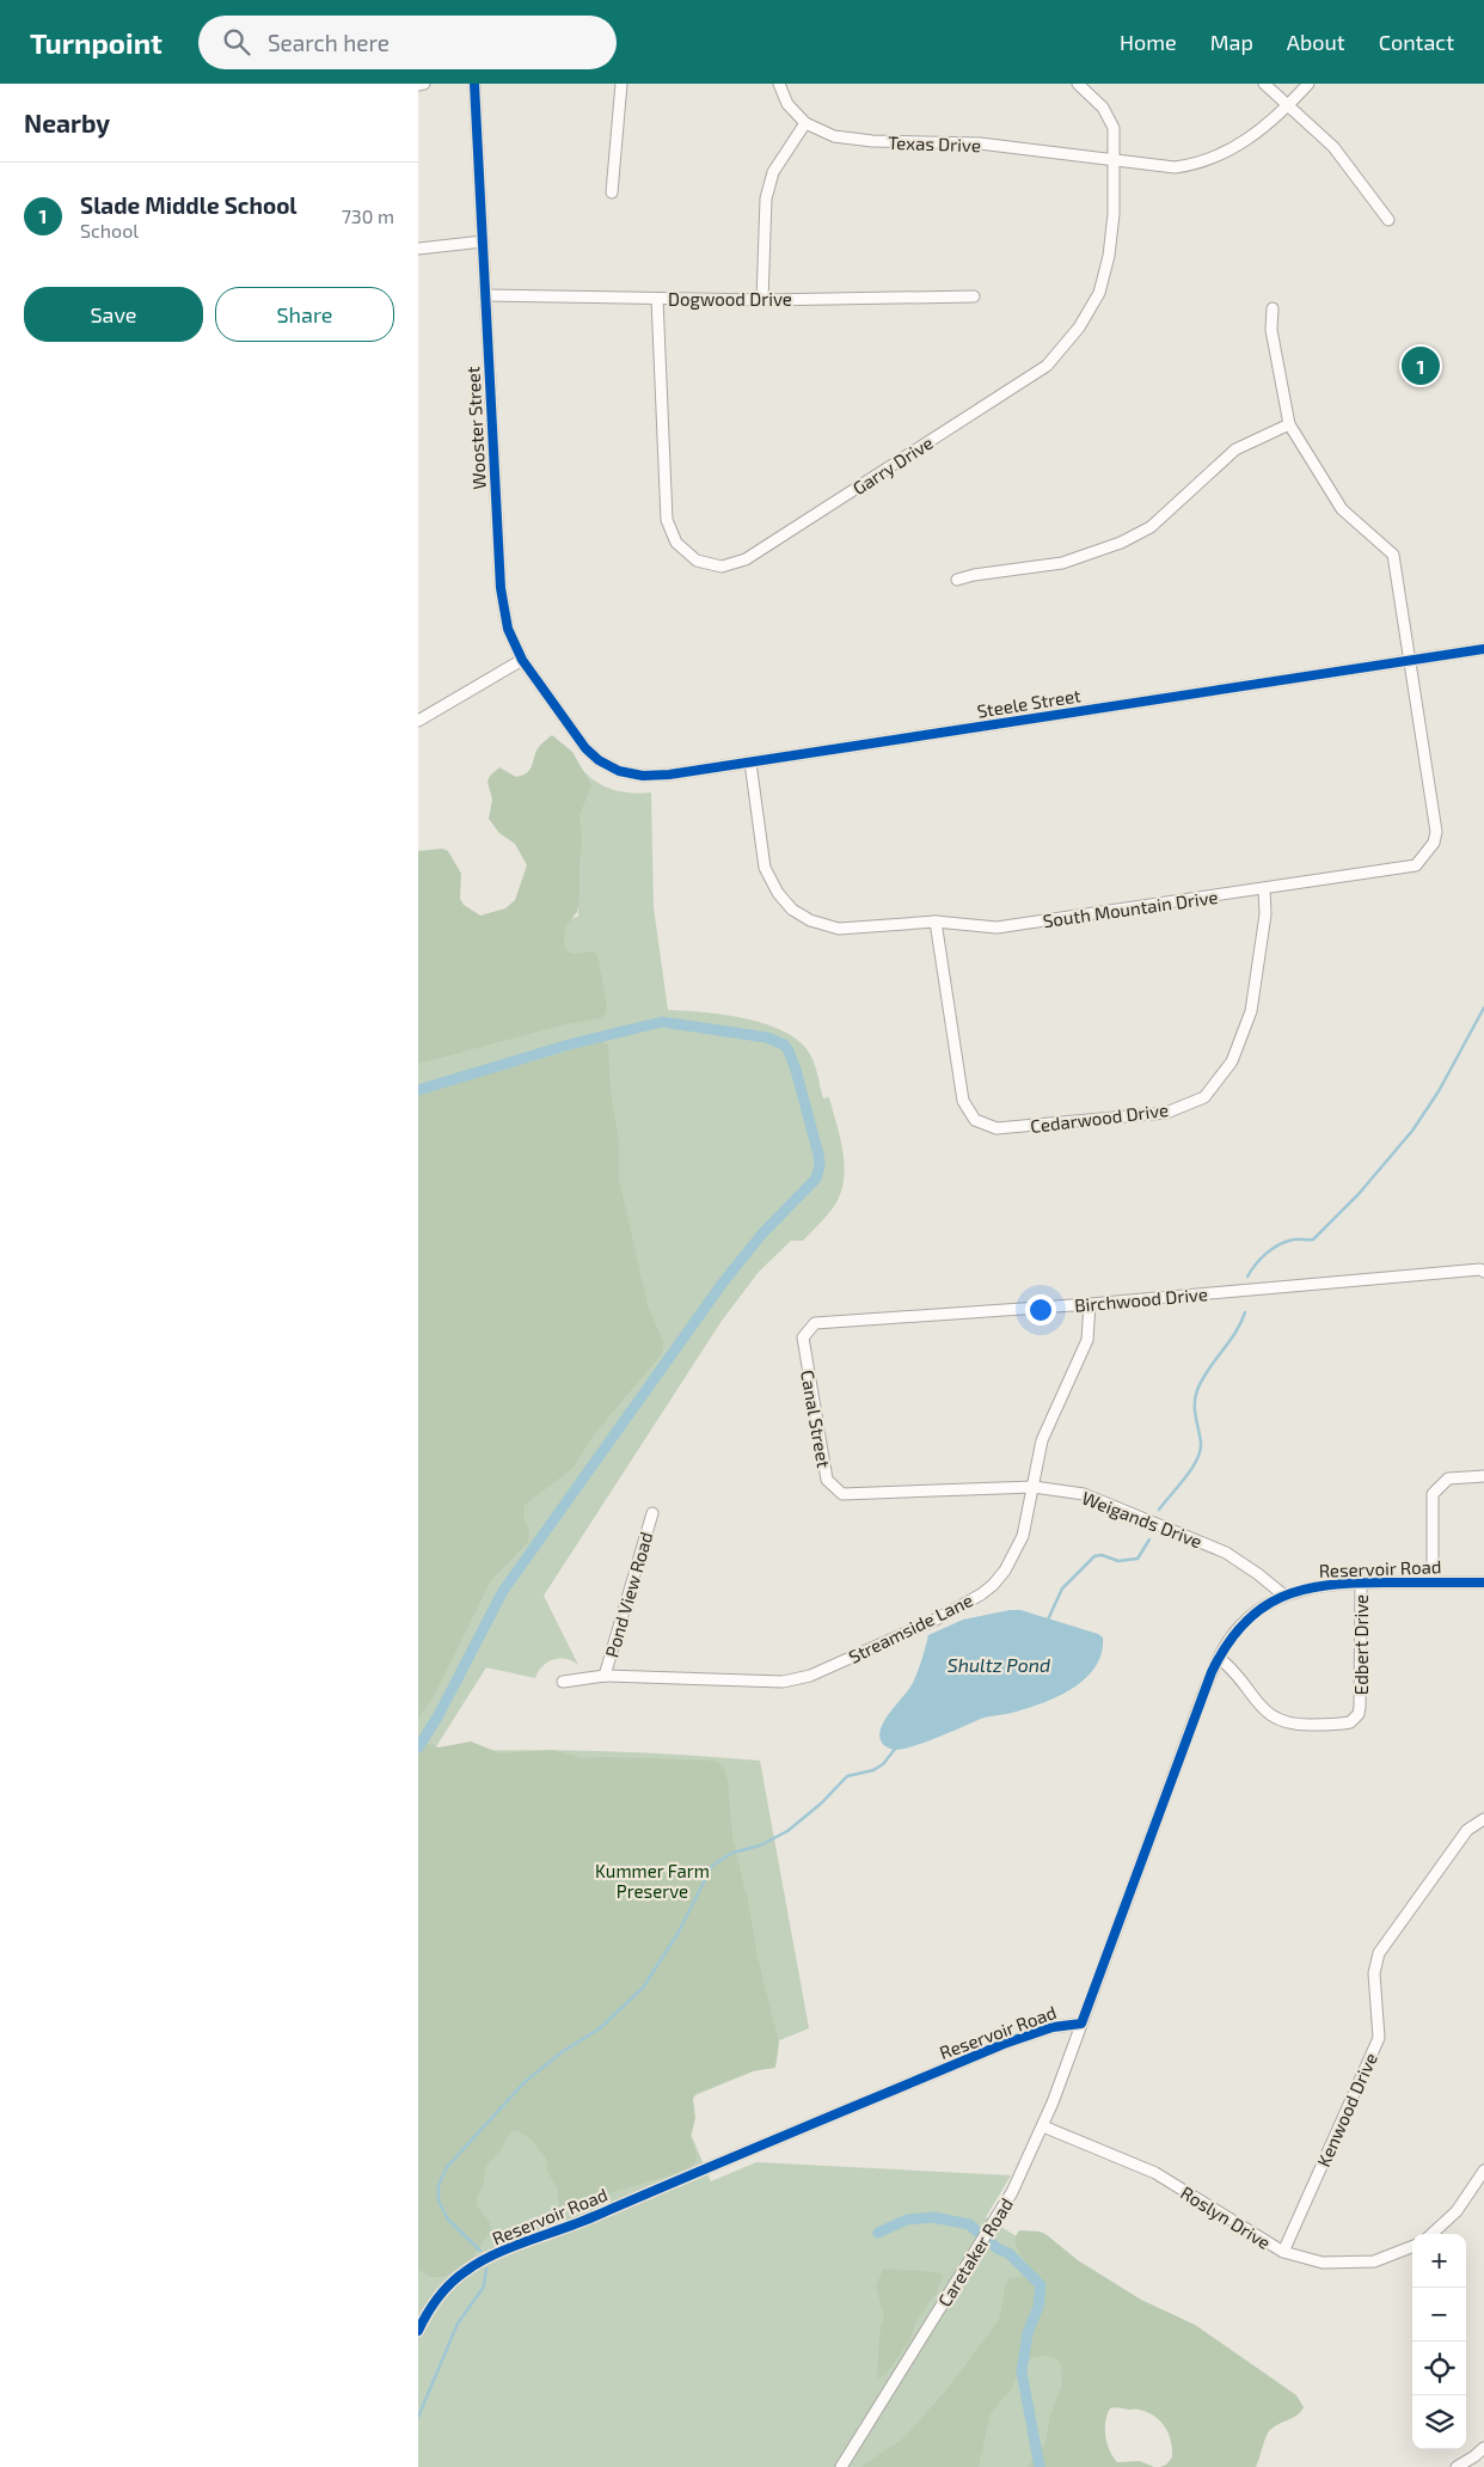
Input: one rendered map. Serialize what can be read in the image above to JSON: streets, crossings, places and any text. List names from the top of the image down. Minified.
{"streets":{"street":["Texas Drive","Dogwood Drive","Wooster Street","Garry Drive","Steele Street","South Mountain Drive","Cedarwood Drive","Birchwood Drive","Canal Street","Weigands Drive","Reservoir Road","Pond View Road","Streamside Lane","Edbert Drive","Kenwood Drive","Roslyn Drive","Caretaker Road"]},"crossings":[["Texas Drive","Garry Drive"],["Dogwood Drive","Wooster Street"],["Dogwood Drive","Garry Drive"],["Wooster Street","Steele Street"],["Steele Street","South Mountain Drive"],["South Mountain Drive","Cedarwood Drive"],["Birchwood Drive","Canal Street"],["Birchwood Drive","Streamside Lane"],["Canal Street","Weigands Drive"],["Weigands Drive","Reservoir Road"],["Weigands Drive","Streamside Lane"],["Reservoir Road","Edbert Drive"],["Reservoir Road","Caretaker Road"],["Pond View Road","Streamside Lane"],["Kenwood Drive","Roslyn Drive"],["Roslyn Drive","Caretaker Road"]],"water":["Shultz Pond"],"parks":["Kummer Farm Preserve"],"page":{"header":"Turnpoint","search":"Search here","nav":["Home","Map","About","Contact"],"heading":"Nearby","list":[{"mark":"1","name":"Slade Middle School","note":"School","value":"730 m"}],"buttons":["Save","Share"],"pins":"1","map_buttons":["+","−"]}}
